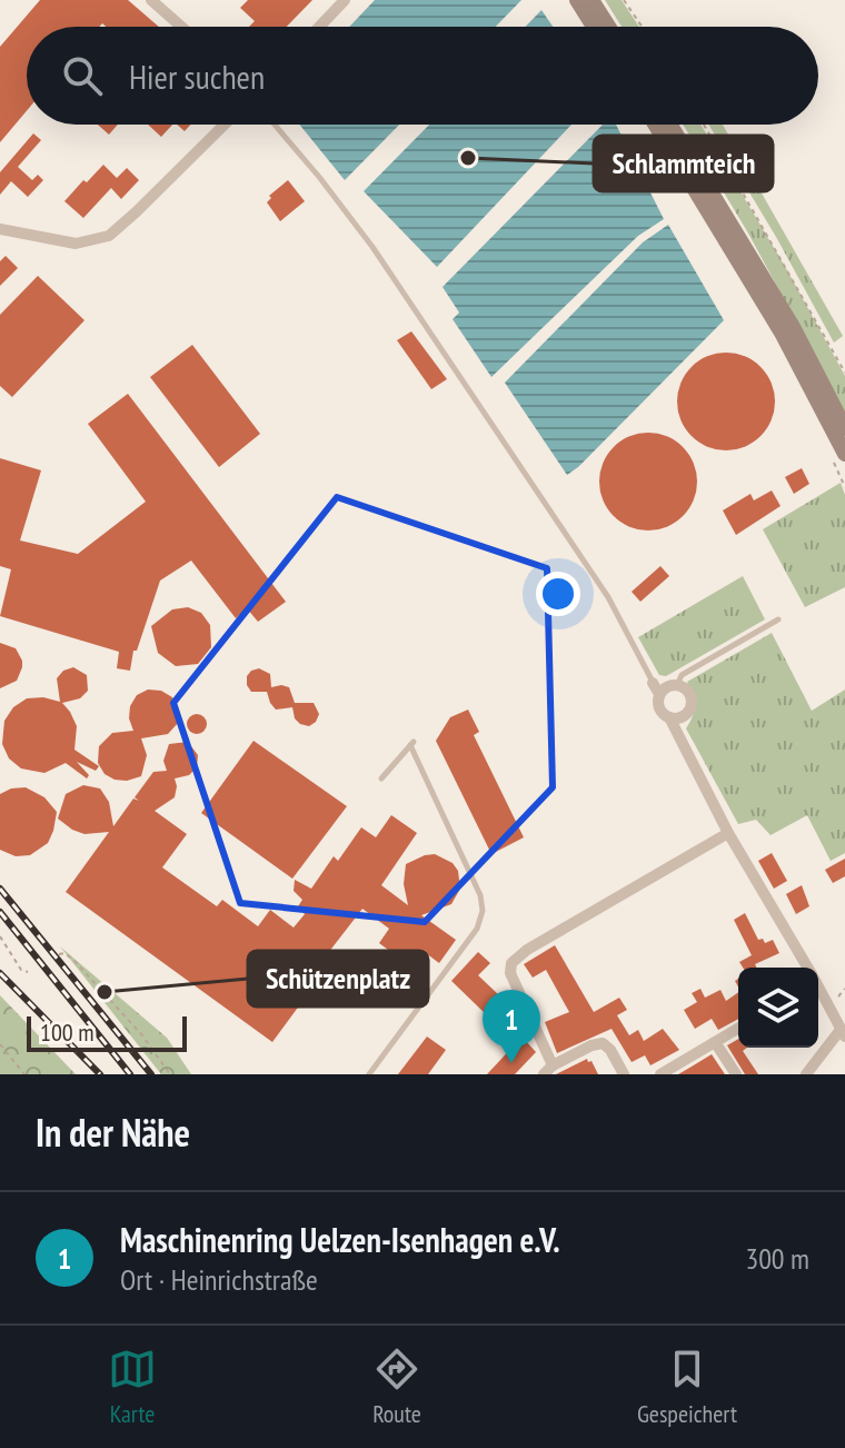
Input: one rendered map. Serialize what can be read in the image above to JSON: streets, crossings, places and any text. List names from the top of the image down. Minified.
{"places":["Schlammteich","Schützenplatz"],"scale_bar":"100 m","page":{"search":"Hier suchen","pins":"1","scale":"100 m","heading":"In der Nähe","list":[{"mark":"1","name":"Maschinenring Uelzen-Isenhagen e.V.","note":"Ort · Heinrichstraße","value":"300 m"}],"nav":["Karte","Route","Gespeichert"]}}
